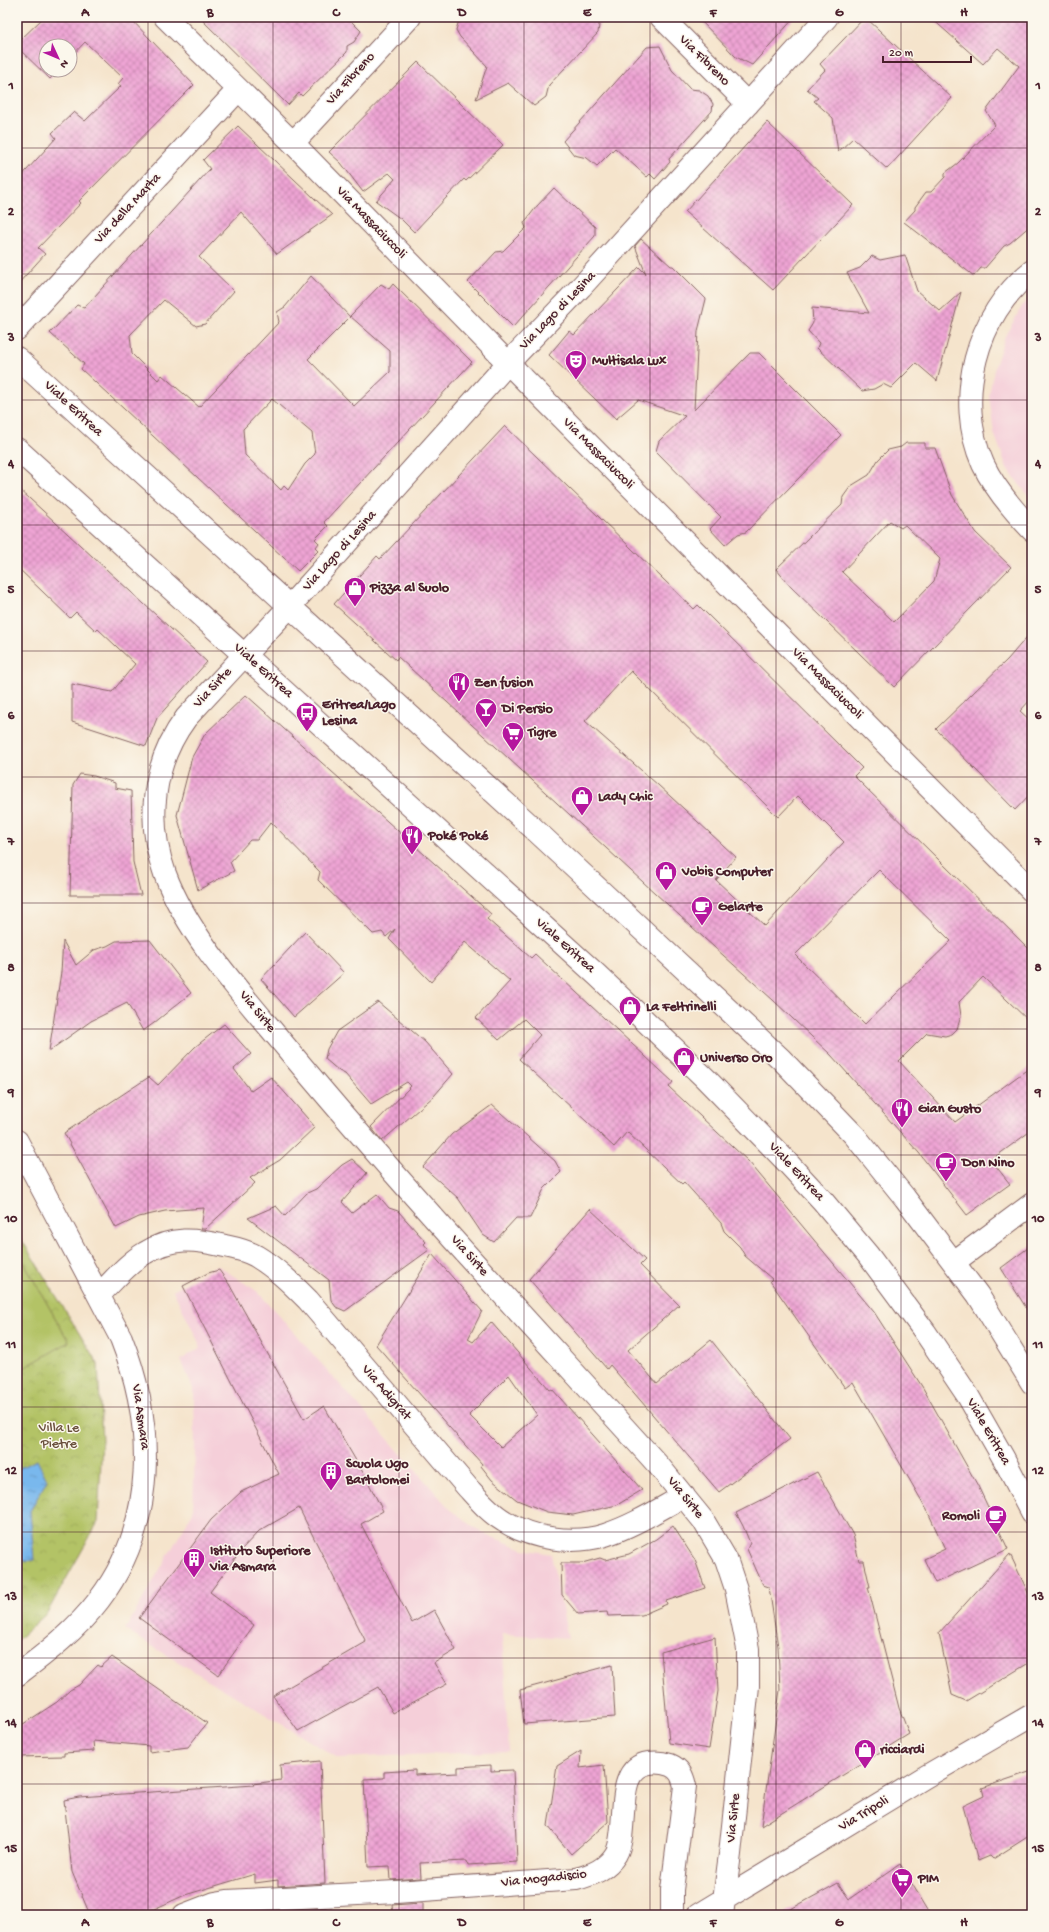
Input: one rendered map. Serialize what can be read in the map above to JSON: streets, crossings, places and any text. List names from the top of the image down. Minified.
{"streets":{"street":["Via Fibreno","Via della Marta","Via Massaciuccoli","Via Lago di Lesina","Viale Eritrea","Via Sirte","Via Adigrat","Via Asmara","Via Tripoli","Via Mogadiscio"]},"crossings":[["Via Fibreno","Via Massaciuccoli"],["Via Fibreno","Via Lago di Lesina"],["Via della Marta","Via Massaciuccoli"],["Via Massaciuccoli","Via Lago di Lesina"],["Via Lago di Lesina","Viale Eritrea"],["Via Lago di Lesina","Via Sirte"],["Viale Eritrea","Via Sirte"],["Via Sirte","Via Adigrat"],["Via Sirte","Via Tripoli"],["Via Adigrat","Via Asmara"]],"parks":["Villa Le Pietre"],"places":{"theatre":["Multisala Lux"],"shop":["Pizza al Suolo","Lady Chic","Vobis Computer","La Feltrinelli","Universo Oro","ricciardi"],"restaurant":["Zen fusion","Poké Poké","Gian Gusto"],"bar":["Di Persio"],"bus stop":["Eritrea/Lago Lesina"],"supermarket":["Tigre","PIM"],"cafe":["Gelarte","Don Nino","Romoli"],"building":["Scuola Ugo Bartolomei","Istituto Superiore Via Asmara"]},"scale_bar":"20 m","north":"bottom right","grid":{"columns":["A","B","C","D","E","F","G","H"],"rows":["1","2","3","4","5","6","7","8","9","10","11","12","13","14","15"]}}
